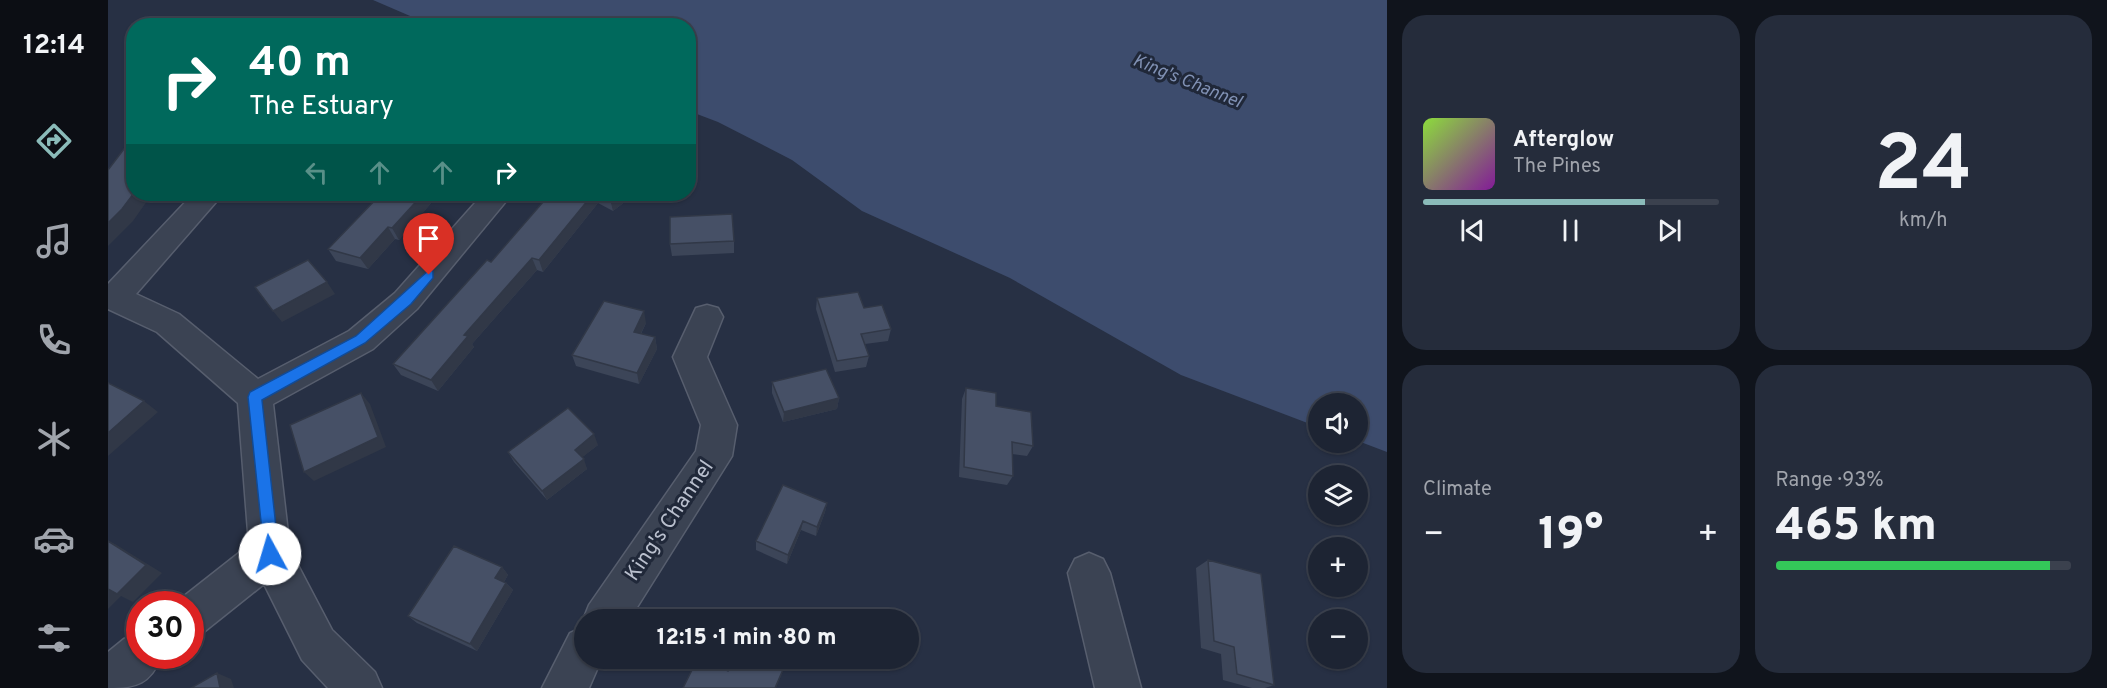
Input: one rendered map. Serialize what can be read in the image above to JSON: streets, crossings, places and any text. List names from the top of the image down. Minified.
{"streets":{"street":["King's Channel"]},"water":["King's Channel"],"page":{"tabs":"12:14","tile":[["24","km/h"],"Climate",["Range · 93%","465 km"]],"turn":["40 m","The Estuary"],"song":["Afterglow","The Pines"],"map_buttons":["+","−"],"heat":["−","19°","+"],"limit":"30","trip":"12:15 · 1 min · 80 m"}}
